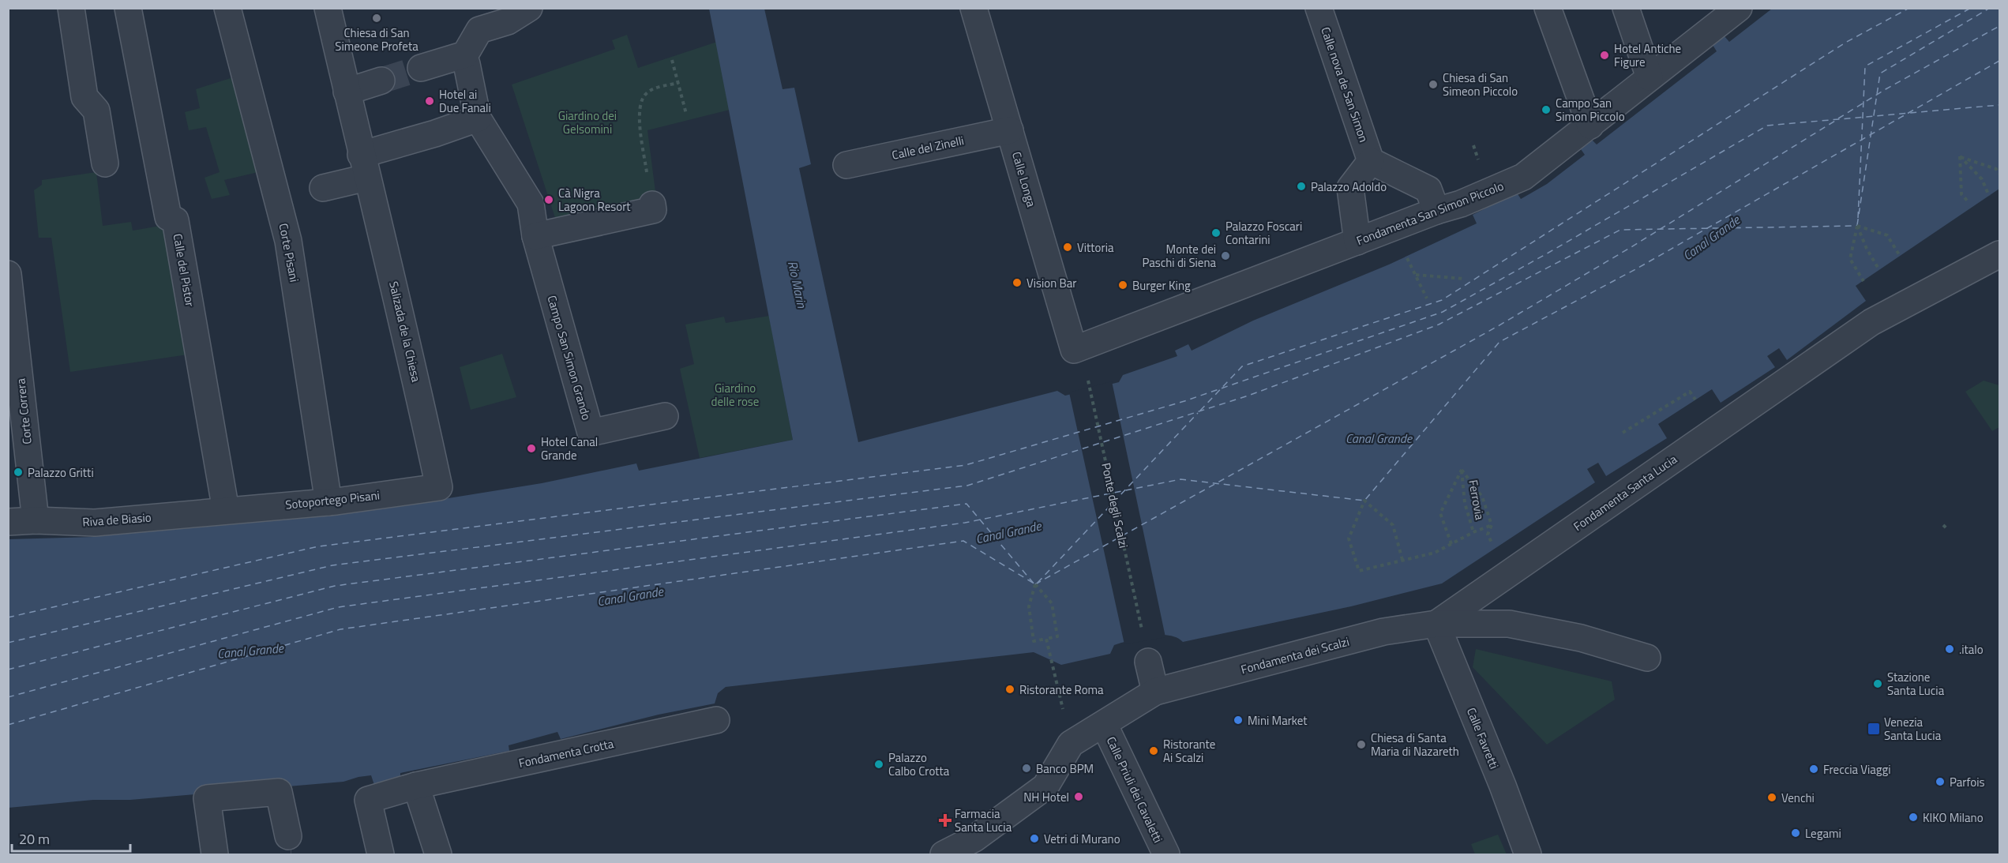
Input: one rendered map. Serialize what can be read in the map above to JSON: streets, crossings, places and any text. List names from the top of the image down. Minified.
{"streets":{"street":["Calle nova de San Simon","Calle del Zinelli","Calle Longa","Fondamenta San Simon Piccolo","Corte Pisani","Calle del Pistor","Salizada de la Chiesa","Campo San Simon Grando","Corte Correra","Fondamenta Santa Lucia","Sotoportego Pisani","Riva de Biasio","Fondamenta dei Scalzi","Calle Favretti","Fondamenta Crotta","Calle Priuli dei Cavaletti"],"path":["Ferrovia","Ponte degli Scalzi"]},"crossings":[["Calle del Zinelli","Calle Longa"],["Calle Longa","Fondamenta San Simon Piccolo"],["Corte Pisani","Sotoportego Pisani"],["Calle del Pistor","Sotoportego Pisani"],["Calle del Pistor","Riva de Biasio"],["Salizada de la Chiesa","Sotoportego Pisani"],["Corte Correra","Riva de Biasio"],["Fondamenta Santa Lucia","Fondamenta dei Scalzi"],["Fondamenta Santa Lucia","Calle Favretti"],["Sotoportego Pisani","Riva de Biasio"],["Fondamenta dei Scalzi","Calle Favretti"],["Fondamenta dei Scalzi","Calle Priuli dei Cavaletti"]],"water":["Canal Grande","Rio Marin"],"parks":["Giardino dei Gelsomini","Giardino delle rose"],"places":{"other":["Chiesa di San Simeone Profeta","Hotel Antiche Figure","Chiesa di San Simeon Piccolo","Hotel ai Due Fanali","Campo San Simon Piccolo","Palazzo Adoldo","Cà Nigra Lagoon Resort","Palazzo Foscari Contarini","Vittoria","Monte dei Paschi di Siena","Vision Bar","Burger King","Hotel Canal Grande","Palazzo Gritti",".italo","Stazione Santa Lucia","Ristorante Roma","Mini Market","Chiesa di Santa Maria di Nazareth","Ristorante Ai Scalzi","Palazzo Calbo Crotta","Banco BPM","Freccia Viaggi","Parfois","NH Hotel","Venchi","KIKO Milano","Legami","Vetri di Murano"],"transit":["Venezia Santa Lucia"],"health":["Farmacia Santa Lucia"]},"scale_bar":"20 m"}
